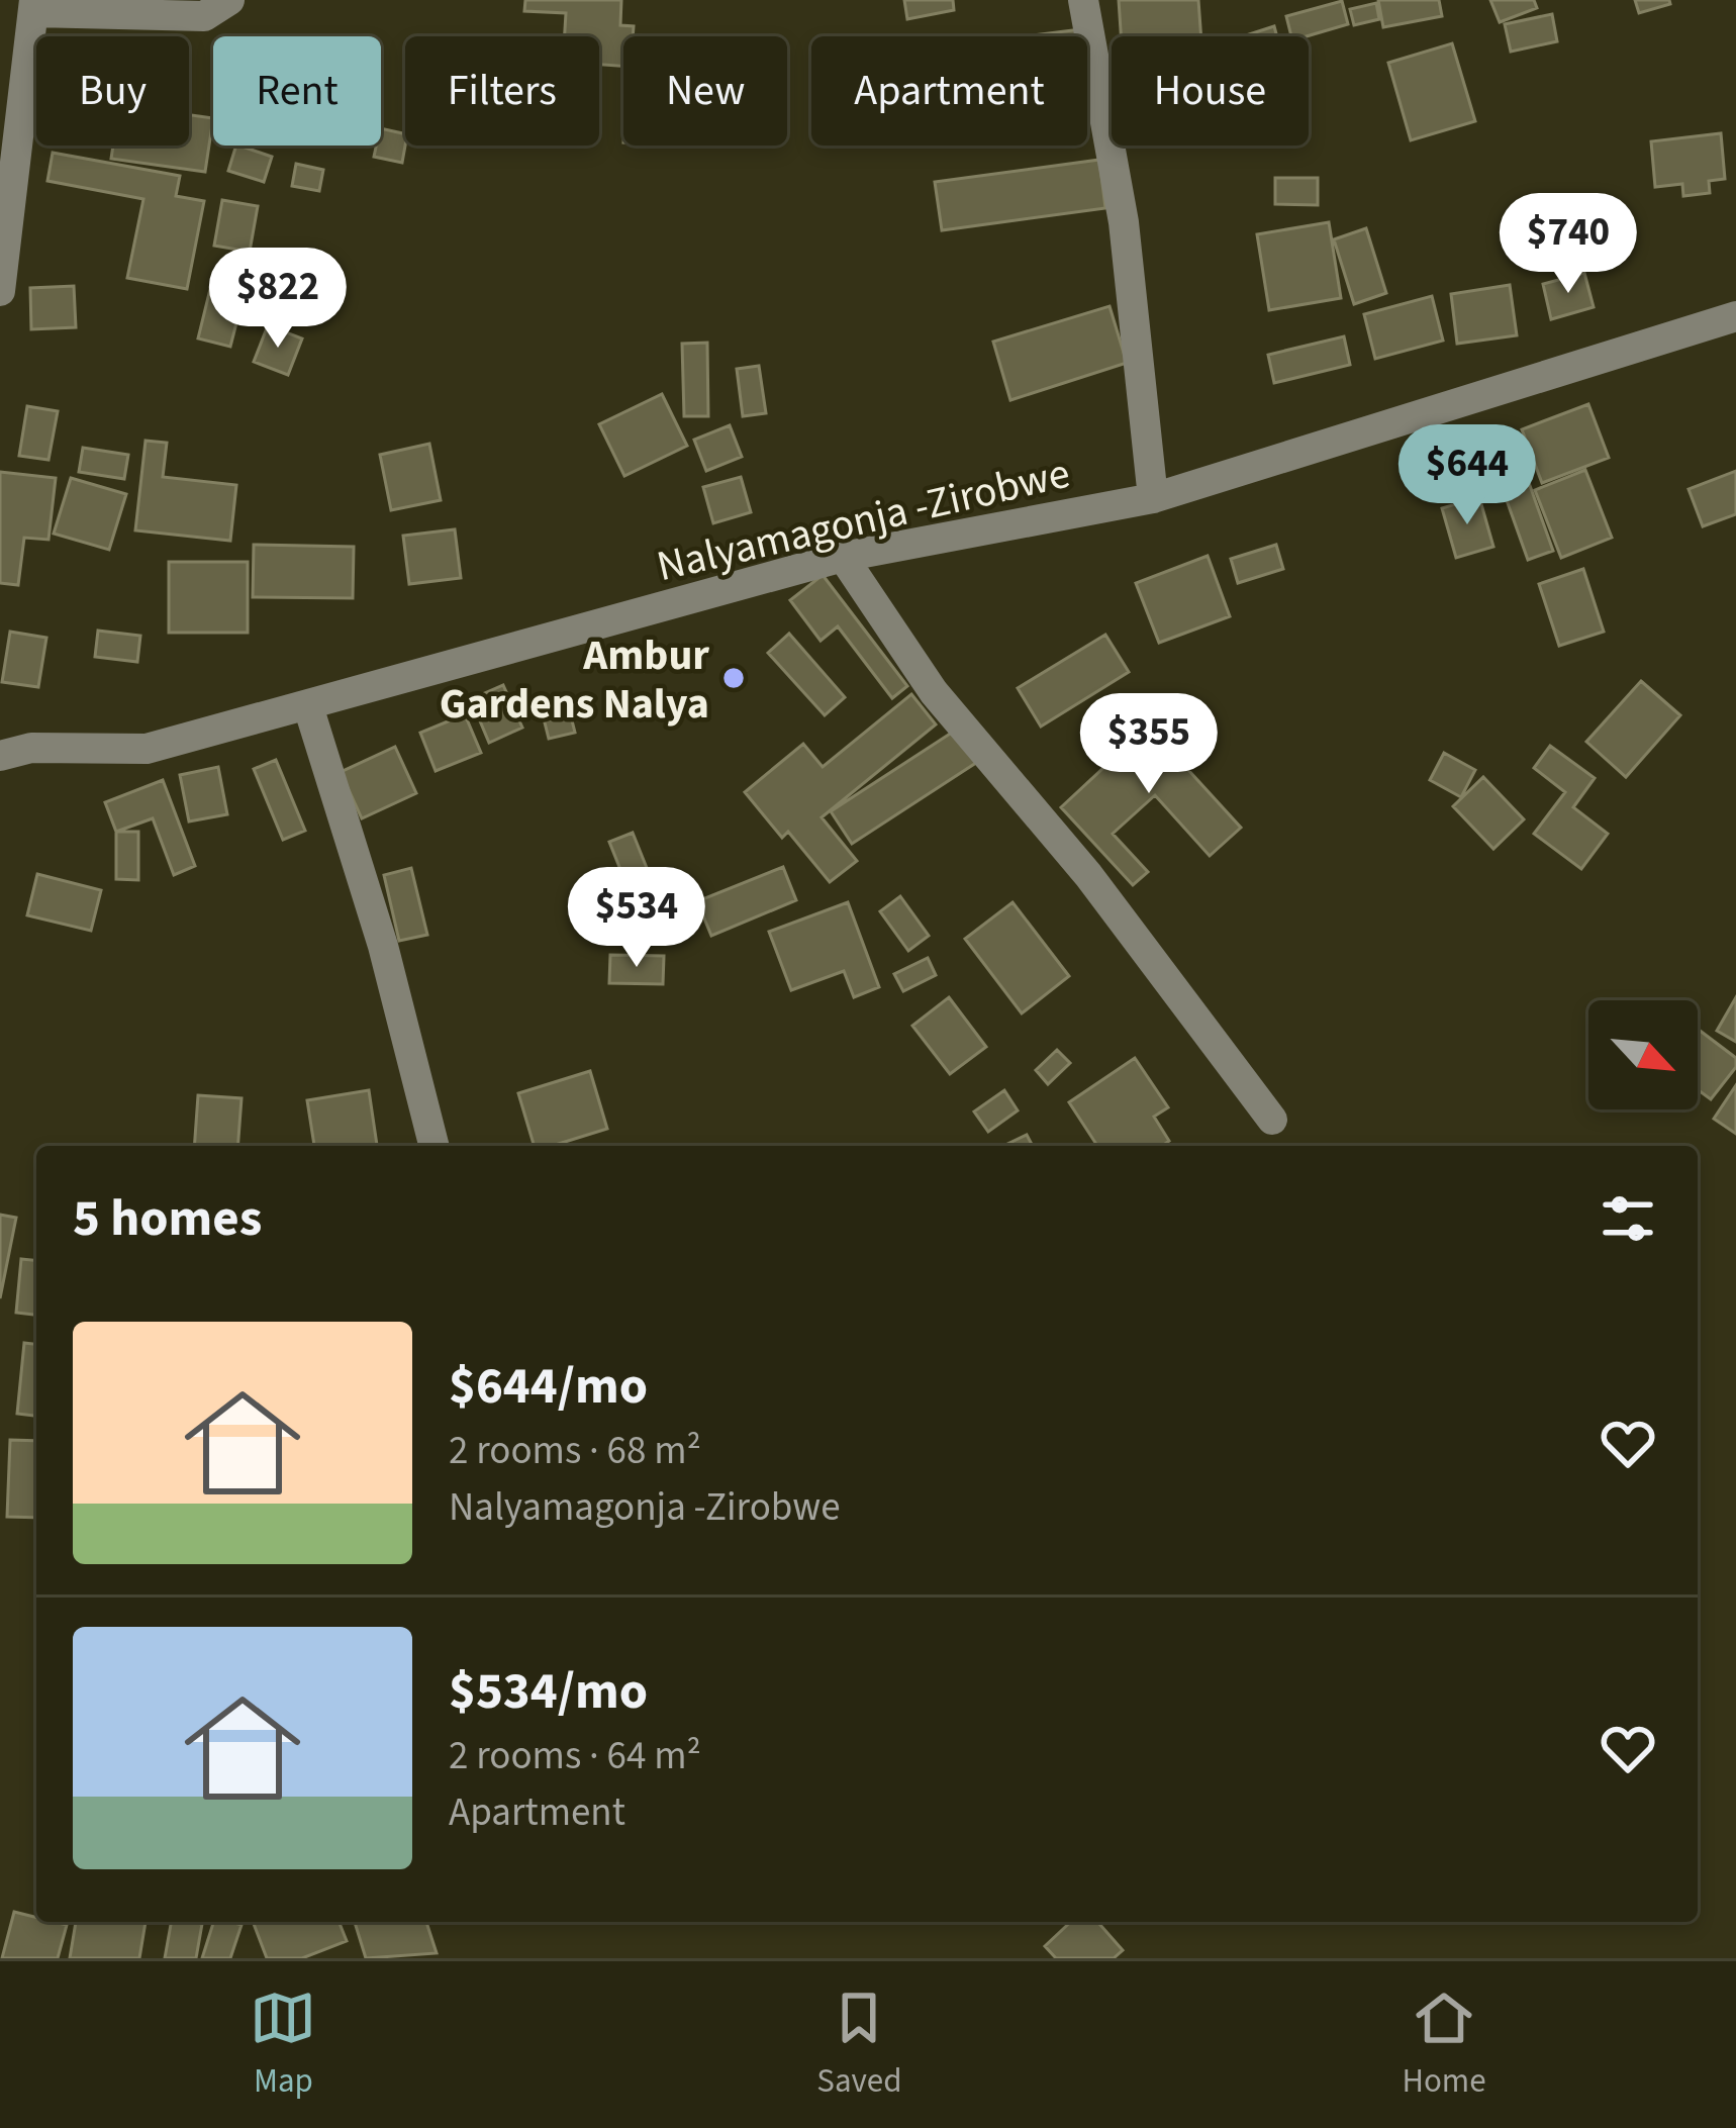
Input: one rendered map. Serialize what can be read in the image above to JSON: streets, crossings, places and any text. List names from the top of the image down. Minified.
{"streets":{"street":["Nalyamagonja -Zirobwe"]},"places":["Ambur Gardens Nalya"],"north":"bottom right","page":{"chip":["Buy","Rent","Filters","New","Apartment","House"],"price":["$740","$822","$644","$355","$534"],"heading":"5 homes","list":[{"name":"$644/mo","note":"2 rooms · 68 m² · Nalyamagonja -Zirobwe"},{"name":"$534/mo","note":"2 rooms · 64 m² · Apartment"}],"tabs":["Map","Saved","Home"]}}
